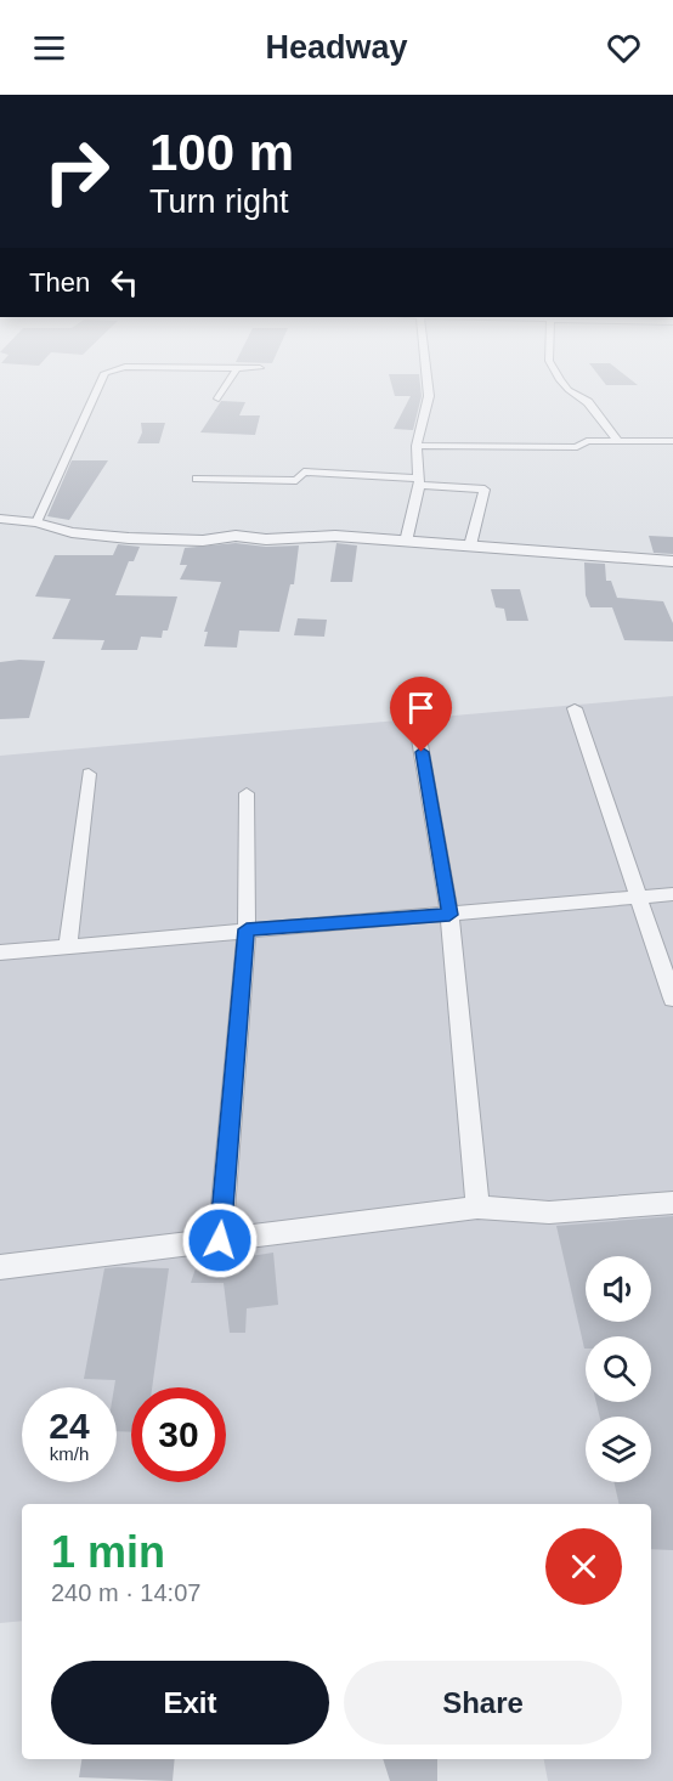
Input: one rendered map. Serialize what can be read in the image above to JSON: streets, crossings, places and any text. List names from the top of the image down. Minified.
{"page":{"header":"Headway","turn":["100 m","Turn right"],"then":"Then","speed":"24 km/h","limit":"30","heading":["1 min","240 m · 14:07"],"buttons":["Exit","Share"]}}
